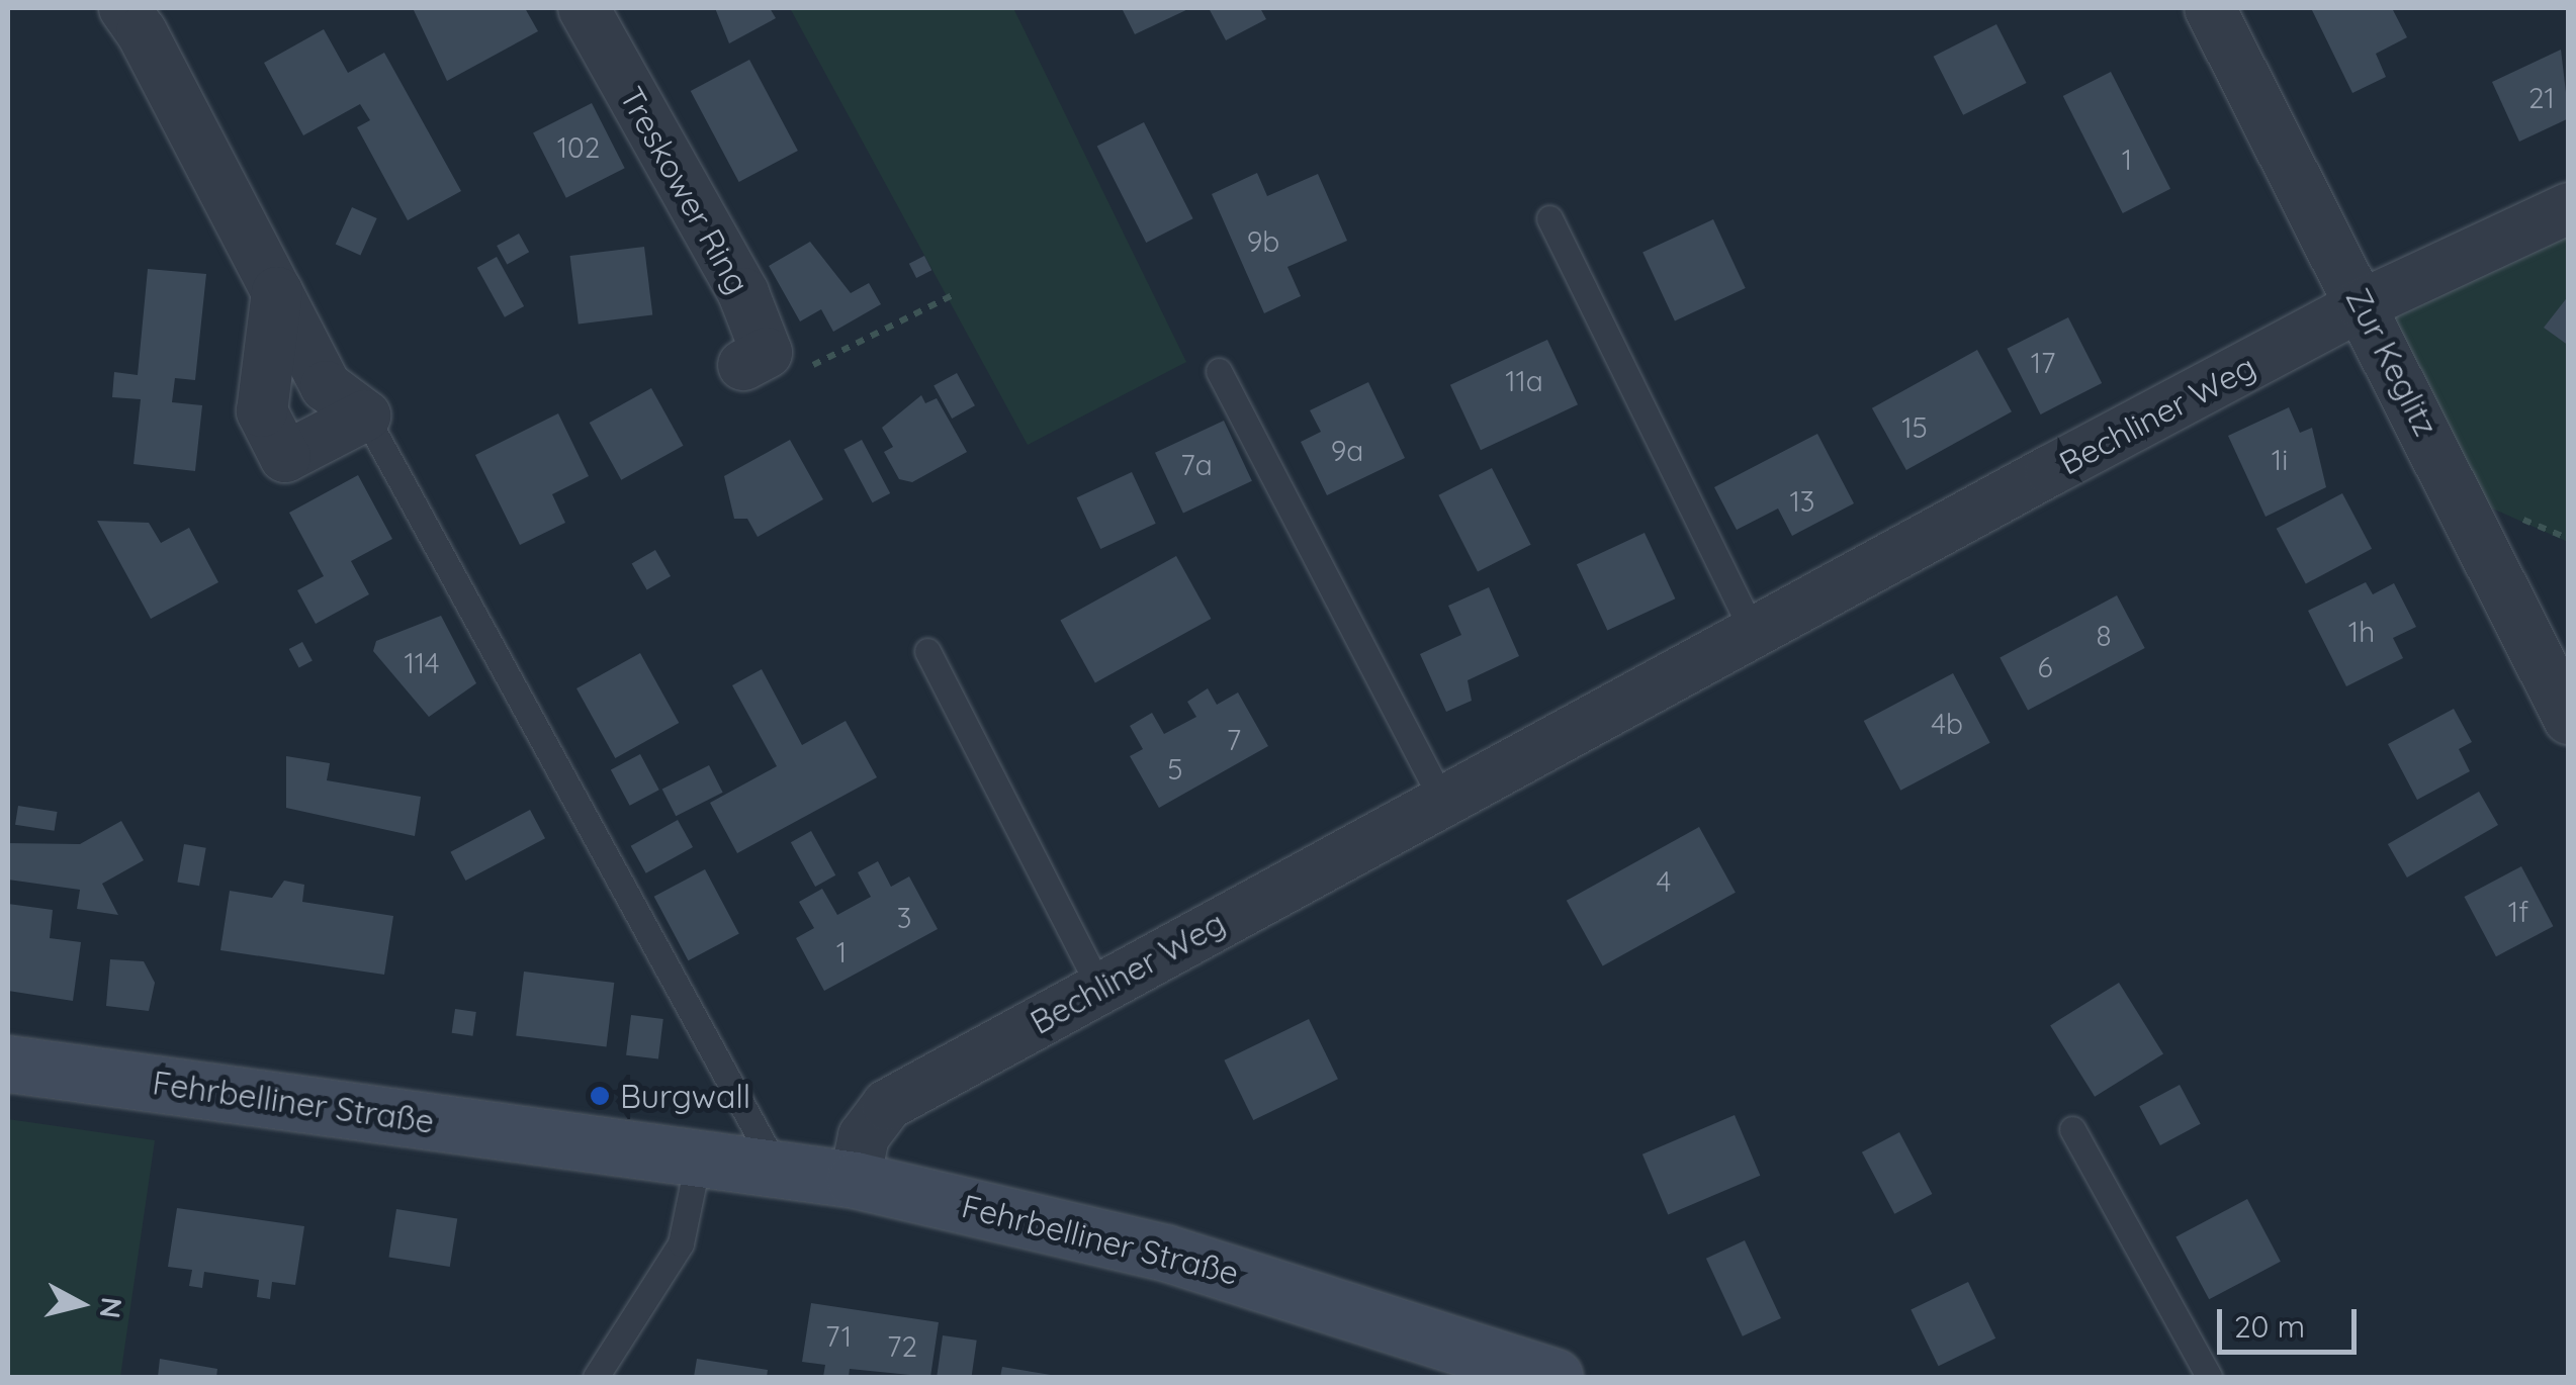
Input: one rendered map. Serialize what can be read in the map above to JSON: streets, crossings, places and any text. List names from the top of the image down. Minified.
{"streets":{"main road":["Fehrbelliner Straße"],"street":["Treskower Ring","Zur Keglitz","Bechliner Weg"]},"crossings":[["Zur Keglitz","Bechliner Weg"],["Bechliner Weg","Fehrbelliner Straße"]],"places":["Burgwall"],"house_numbers":["21","102","1","9b","17","11a","15","9a","1i","7a","13","1h","8","114","6","4b","7","5","4","1f","3","1","71","72"],"scale_bar":"20 m","north":"right"}
